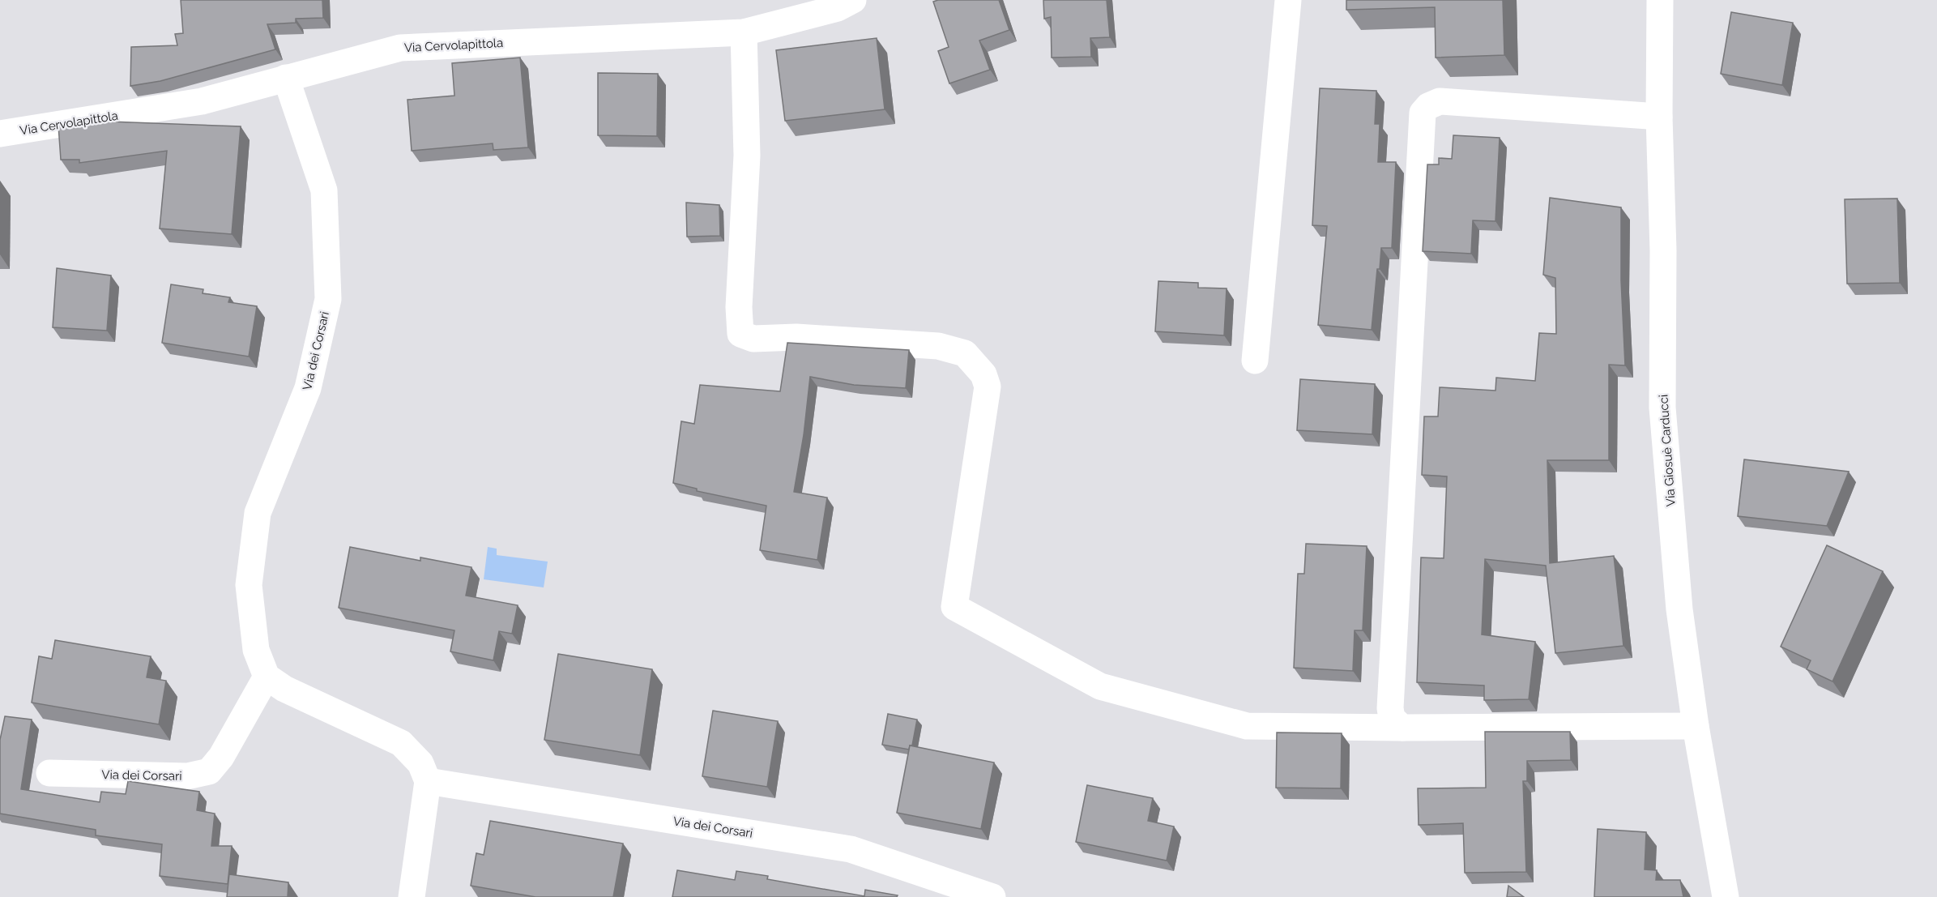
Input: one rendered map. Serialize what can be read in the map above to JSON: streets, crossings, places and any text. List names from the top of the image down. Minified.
{"streets":{"street":["Via Cervolapittola","Via dei Corsari","Via Giosuè Carducci"]},"crossings":[["Via Cervolapittola","Via dei Corsari"]]}
